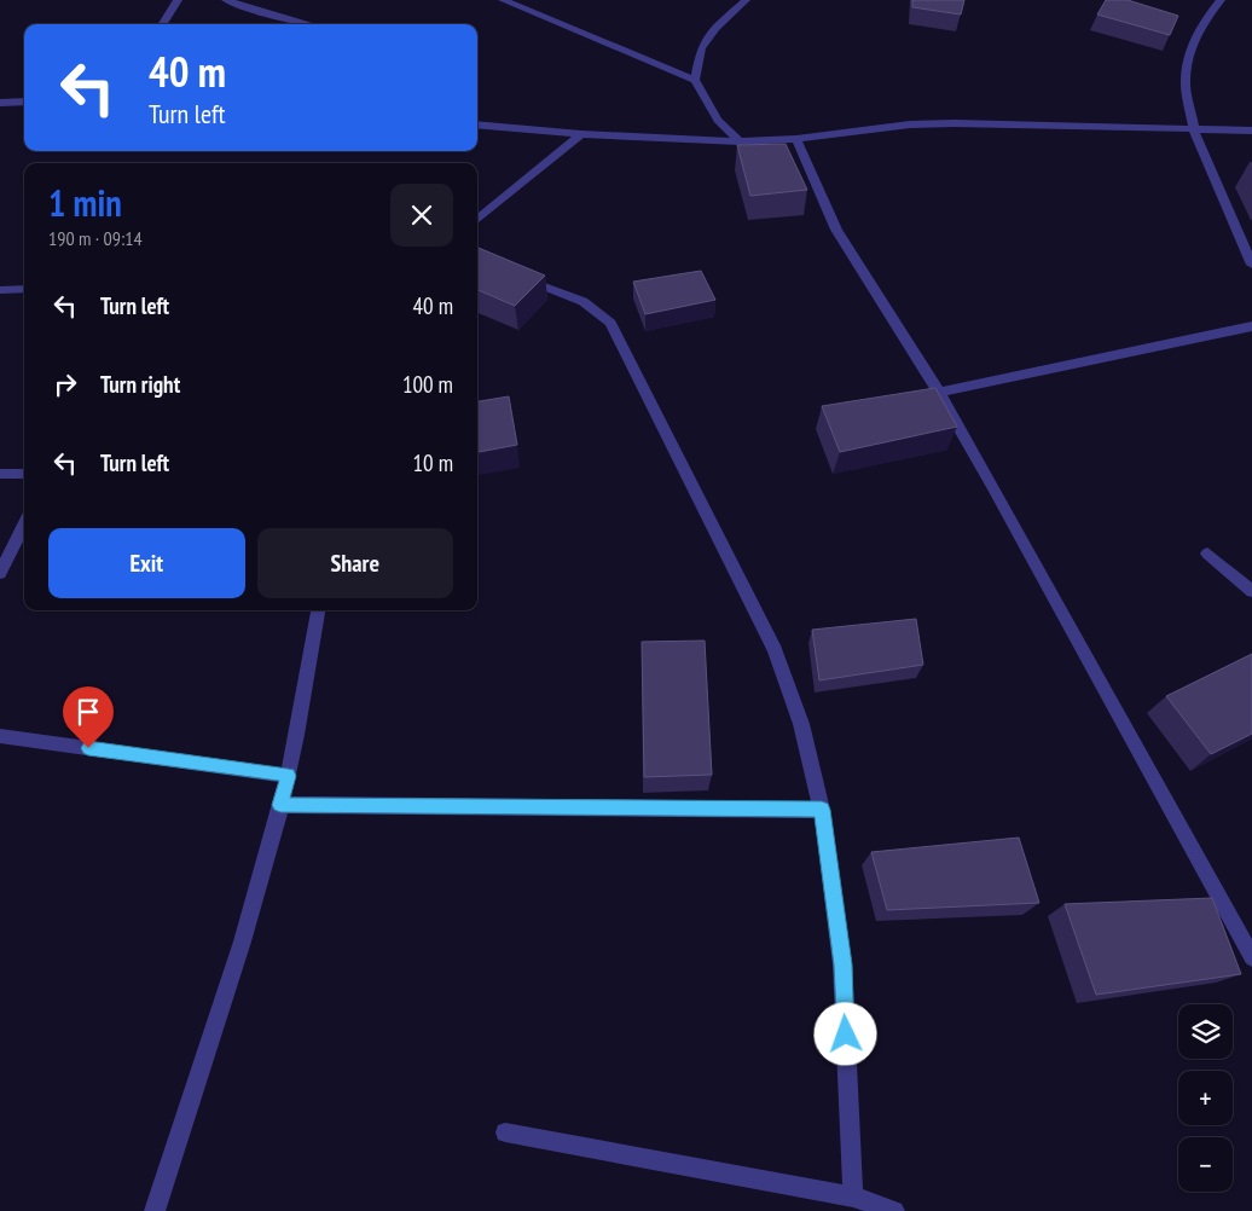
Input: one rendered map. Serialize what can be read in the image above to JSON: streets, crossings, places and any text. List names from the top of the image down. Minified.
{"page":{"turn":["40 m","Turn left"],"heading":["1 min","190 m · 09:14"],"list":[{"name":"Turn left","value":"40 m"},{"name":"Turn right","value":"100 m"},{"name":"Turn left","value":"10 m"}],"buttons":["Exit","Share"],"map_buttons":["+","−"]}}
